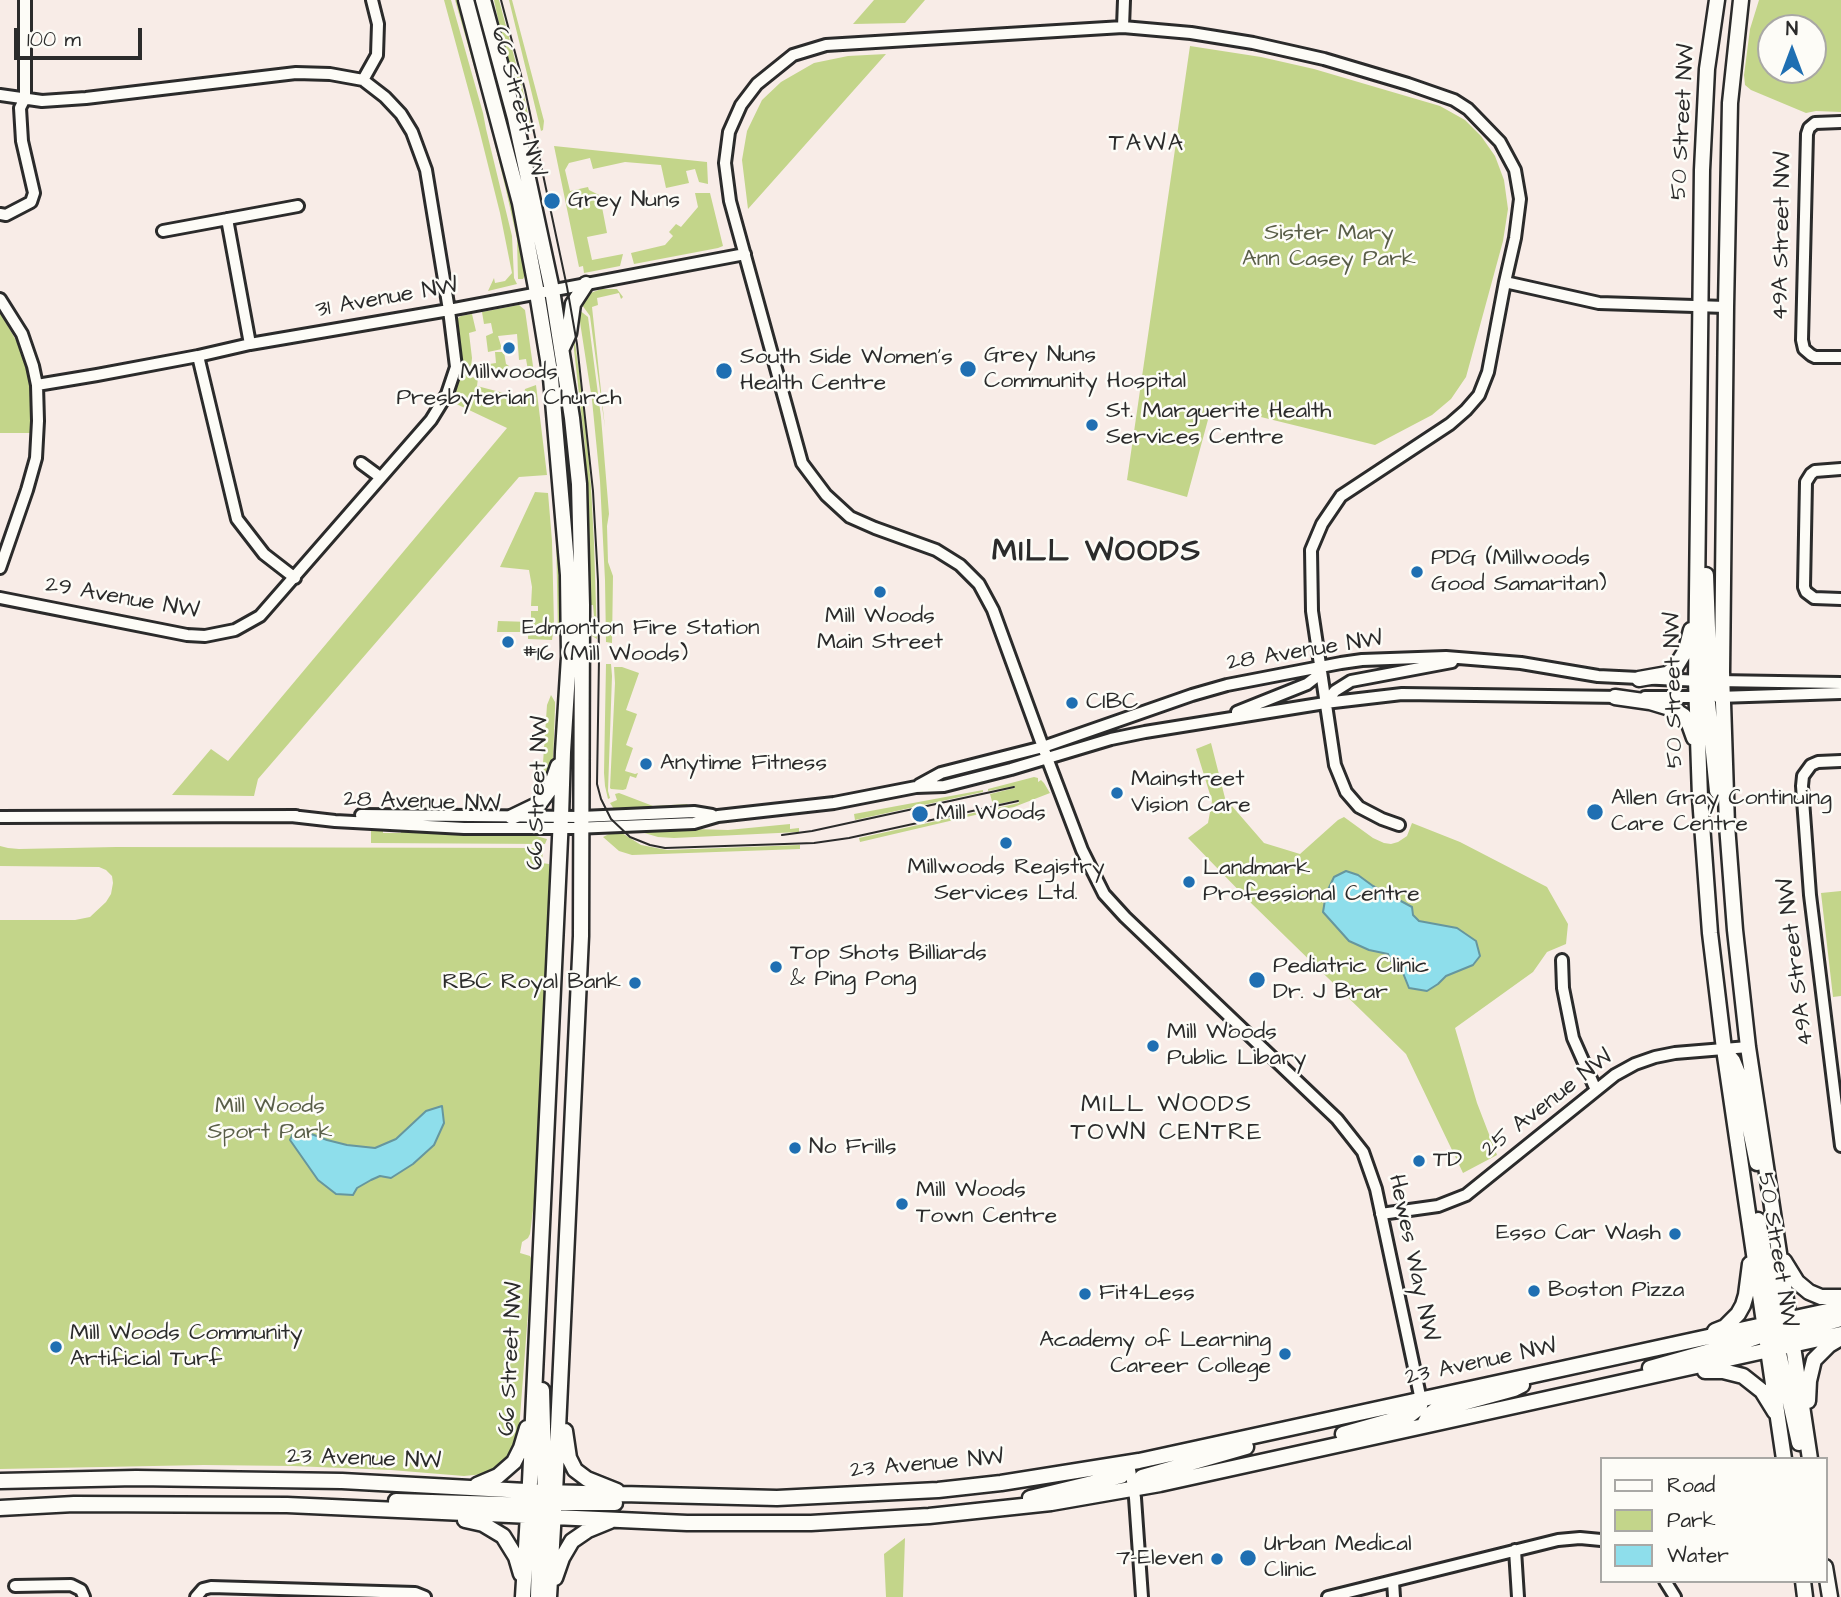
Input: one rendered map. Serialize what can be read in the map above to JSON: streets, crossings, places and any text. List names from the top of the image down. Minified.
{"streets":{"main road":["66 Street NW","50 Street NW","23 Avenue NW"],"street":["49A Street NW","31 Avenue NW","29 Avenue NW","28 Avenue NW","25 Avenue NW","Hewes Way NW"]},"crossings":[["66 Street NW","31 Avenue NW"],["66 Street NW","28 Avenue NW"],["66 Street NW","23 Avenue NW"],["50 Street NW","28 Avenue NW"],["50 Street NW","25 Avenue NW"],["50 Street NW","23 Avenue NW"],["31 Avenue NW","29 Avenue NW"],["31 Avenue NW","Hewes Way NW"],["28 Avenue NW","Hewes Way NW"],["25 Avenue NW","Hewes Way NW"],["Hewes Way NW","23 Avenue NW"]],"districts":["TAWA","MILL WOODS","MILL WOODS TOWN CENTRE"],"parks":["Sister Mary Ann Casey Park","Mill Woods Sport Park"],"places":["Grey Nuns","Millwoods Presbyterian Church","Grey Nuns Community Hospital","South Side Women's Health Centre","St. Marguerite Health Services Centre","PDG (Millwoods Good Samaritan)","Mill Woods Main Street","Edmonton Fire Station #16 (Mill Woods)","CIBC","Anytime Fitness","Mainstreet Vision Care","Allen Gray Continuing Care Centre","Mill Woods","Millwoods Registry Services Ltd.","Landmark Professional Centre","Top Shots Billiards & Ping Pong","Pediatric Clinic Dr. J Brar","RBC Royal Bank","Mill Woods Public Libary","No Frills","TD","Mill Woods Town Centre","Esso Car Wash","Boston Pizza","Fit4Less","Mill Woods Community Artificial Turf","Academy of Learning Career College","Urban Medical Clinic","7-Eleven"],"legend":["Road","Park","Water"],"scale_bar":"100 m","north":"top"}
